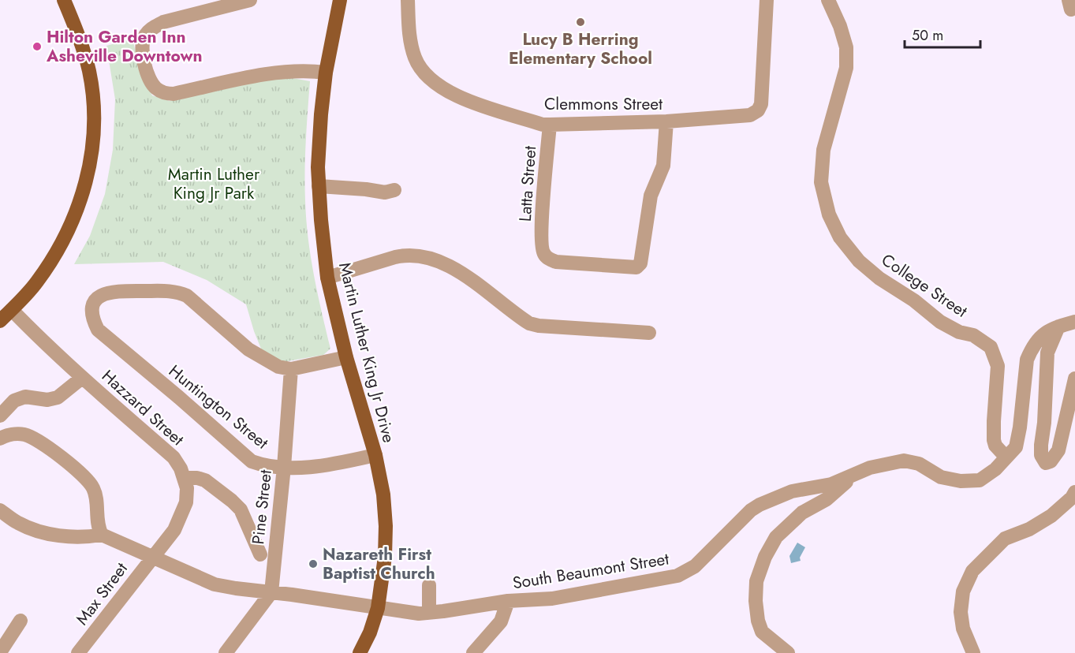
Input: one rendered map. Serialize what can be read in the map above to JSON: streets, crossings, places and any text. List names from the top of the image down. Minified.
{"streets":{"main road":["Martin Luther King Jr Drive"],"street":["Clemmons Street","Latta Street","College Street","Huntington Street","Hazzard Street","Pine Street","South Beaumont Street","Max Street"]},"crossings":[["Clemmons Street","Latta Street"],["College Street","South Beaumont Street"],["Martin Luther King Jr Drive","Huntington Street"],["Huntington Street","Pine Street"],["Hazzard Street","Max Street"]],"parks":["Martin Luther King Jr Park"],"places":["Lucy B Herring Elementary School","Hilton Garden Inn Asheville Downtown","Nazareth First Baptist Church"],"scale_bar":"50 m"}
